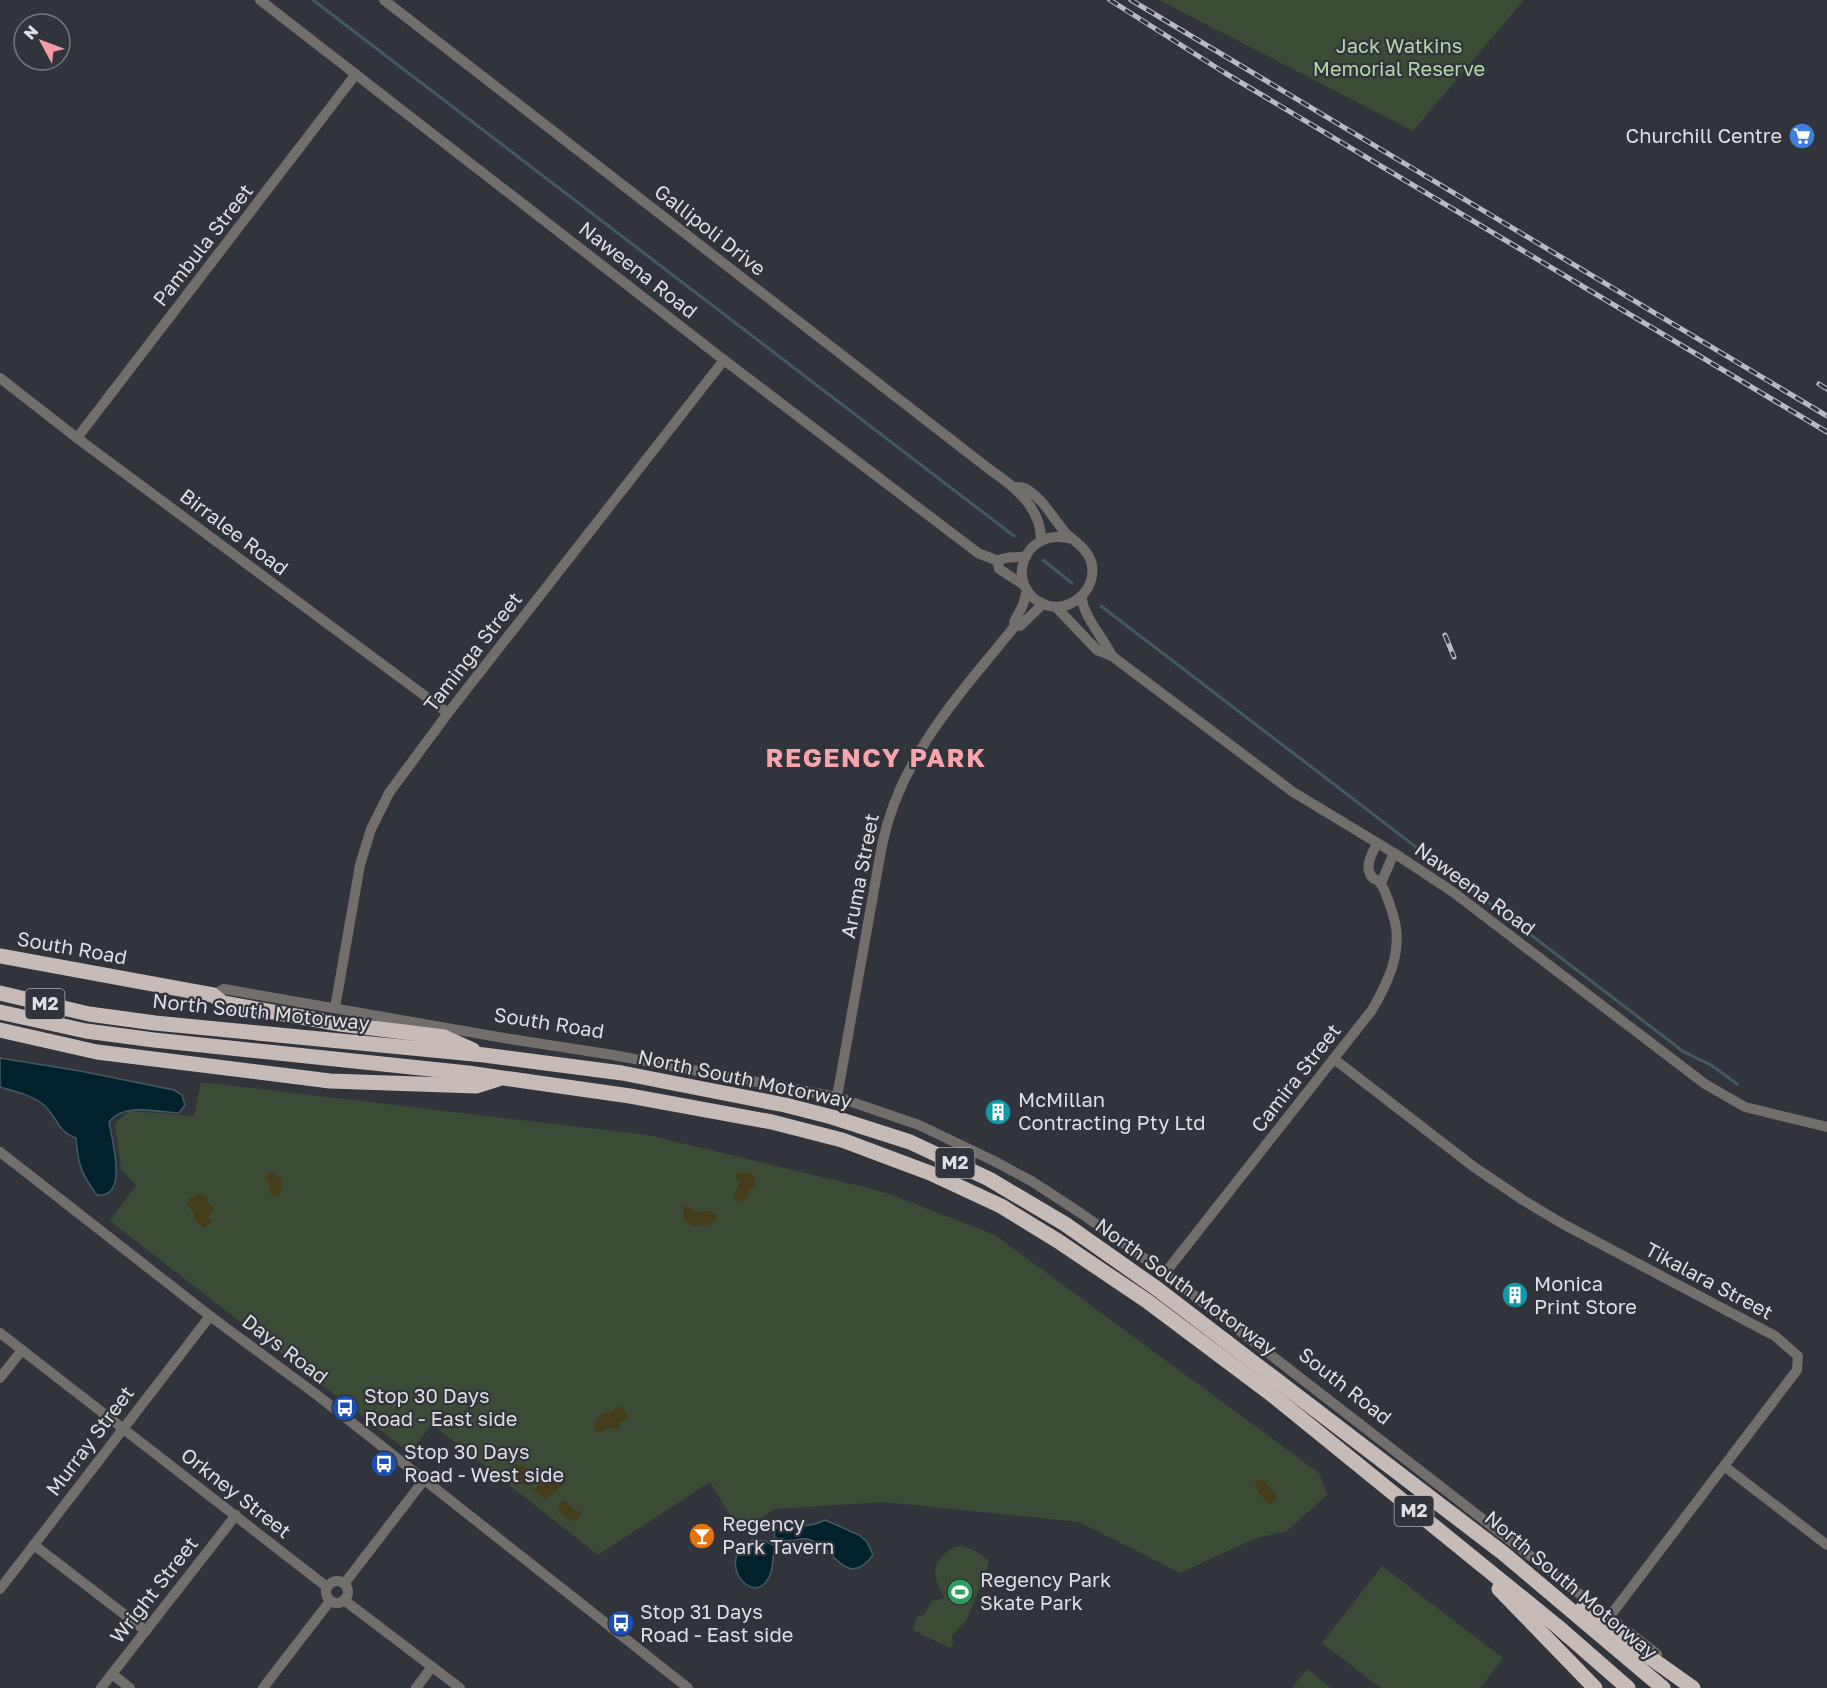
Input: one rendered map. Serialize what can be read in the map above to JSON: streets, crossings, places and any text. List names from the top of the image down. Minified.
{"streets":{"highway":["South Road","M2","North South Motorway"],"street":["Gallipoli Drive","Pambula Street","Naweena Road","Birralee Road","Taminga Street","Aruma Street","Camira Street","Tikalara Street","Days Road","Murray Street","Orkney Street","Wright Street"]},"crossings":[["Gallipoli Drive","Naweena Road"],["Gallipoli Drive","Aruma Street"],["Pambula Street","Naweena Road"],["Pambula Street","Birralee Road"],["Naweena Road","Taminga Street"],["Naweena Road","Aruma Street"],["Naweena Road","Camira Street"],["Birralee Road","Taminga Street"],["Taminga Street","South Road"],["Aruma Street","South Road"],["South Road","Camira Street"],["South Road","Tikalara Street"],["M2","North South Motorway"],["Camira Street","Tikalara Street"],["Days Road","Murray Street"],["Murray Street","Orkney Street"],["Orkney Street","Wright Street"]],"districts":["REGENCY PARK"],"parks":["Jack Watkins Memorial Reserve"],"places":{"supermarket":["Churchill Centre"],"building":["McMillan Contracting Pty Ltd","Monica Print Store"],"bus stop":["Stop 30 Days Road - East side","Stop 30 Days Road - West side","Stop 31 Days Road - East side"],"bar":["Regency Park Tavern"],"sports":["Regency Park Skate Park"]},"north":"top left"}
